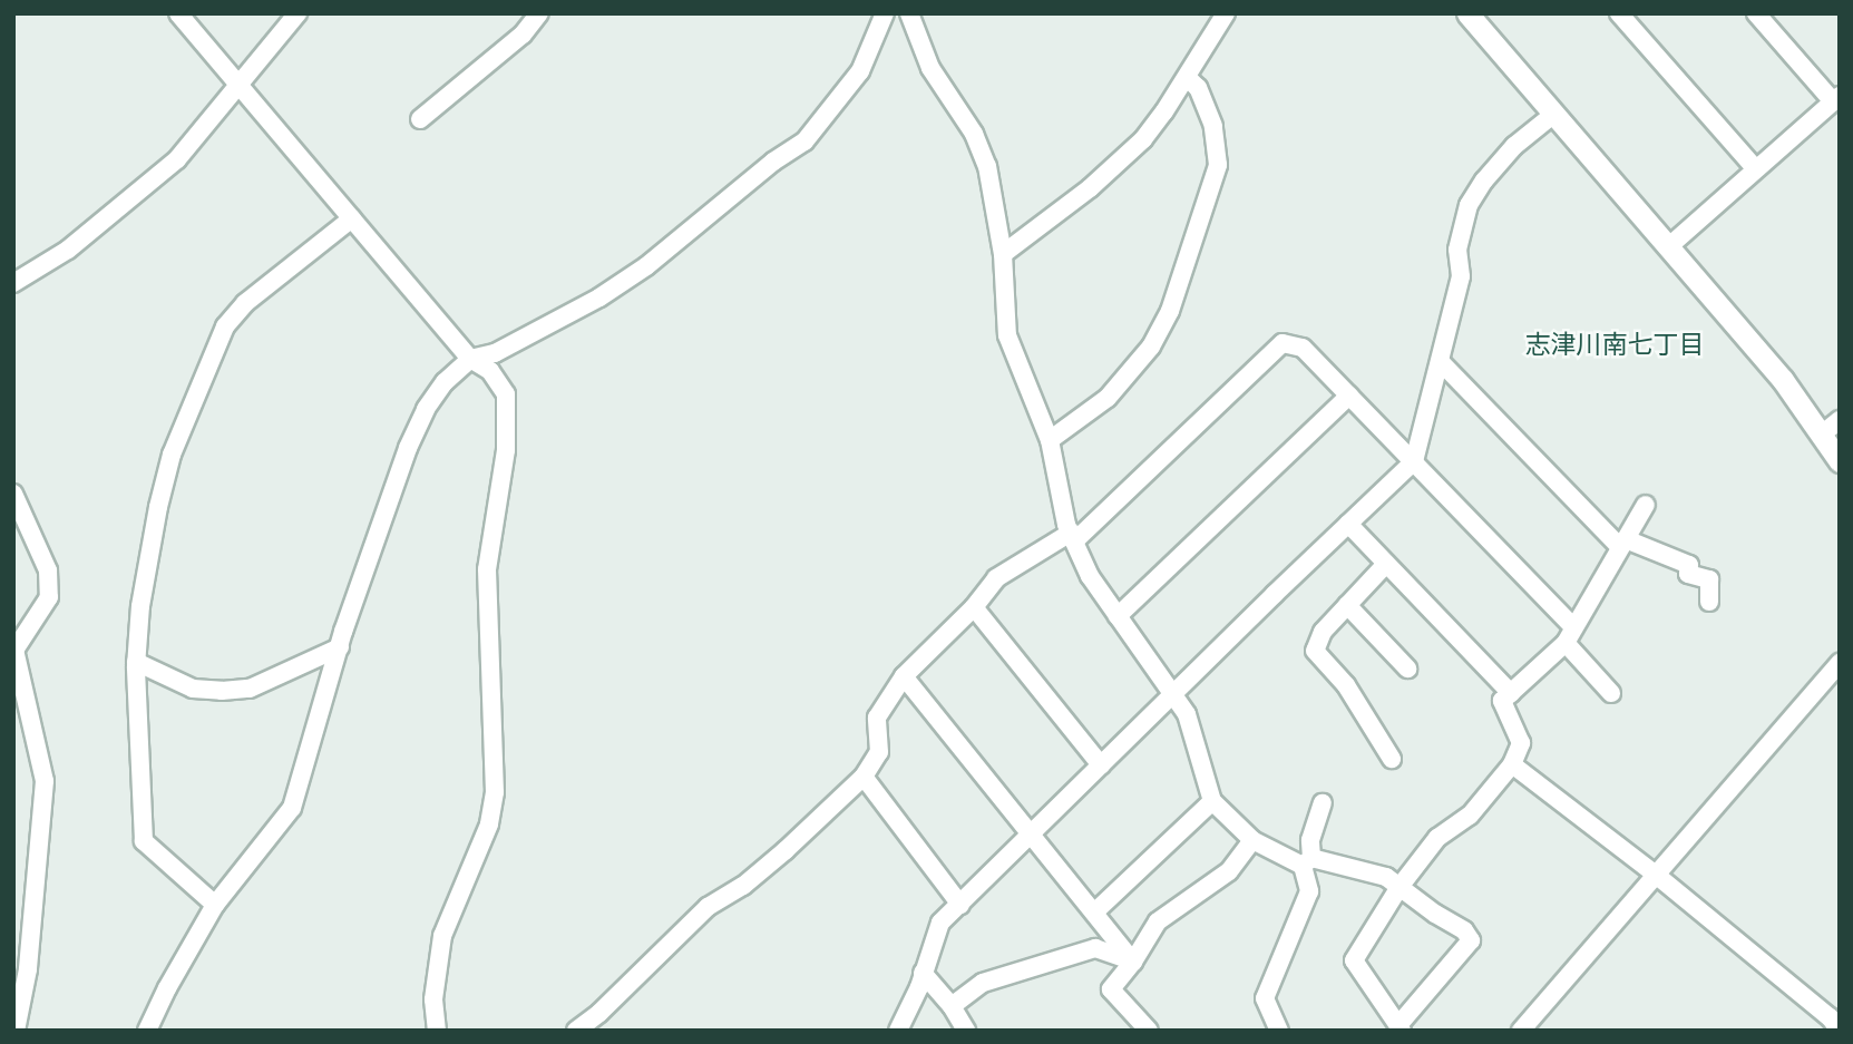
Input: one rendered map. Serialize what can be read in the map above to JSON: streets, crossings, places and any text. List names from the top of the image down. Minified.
{"districts":["志津川南七丁目"]}
